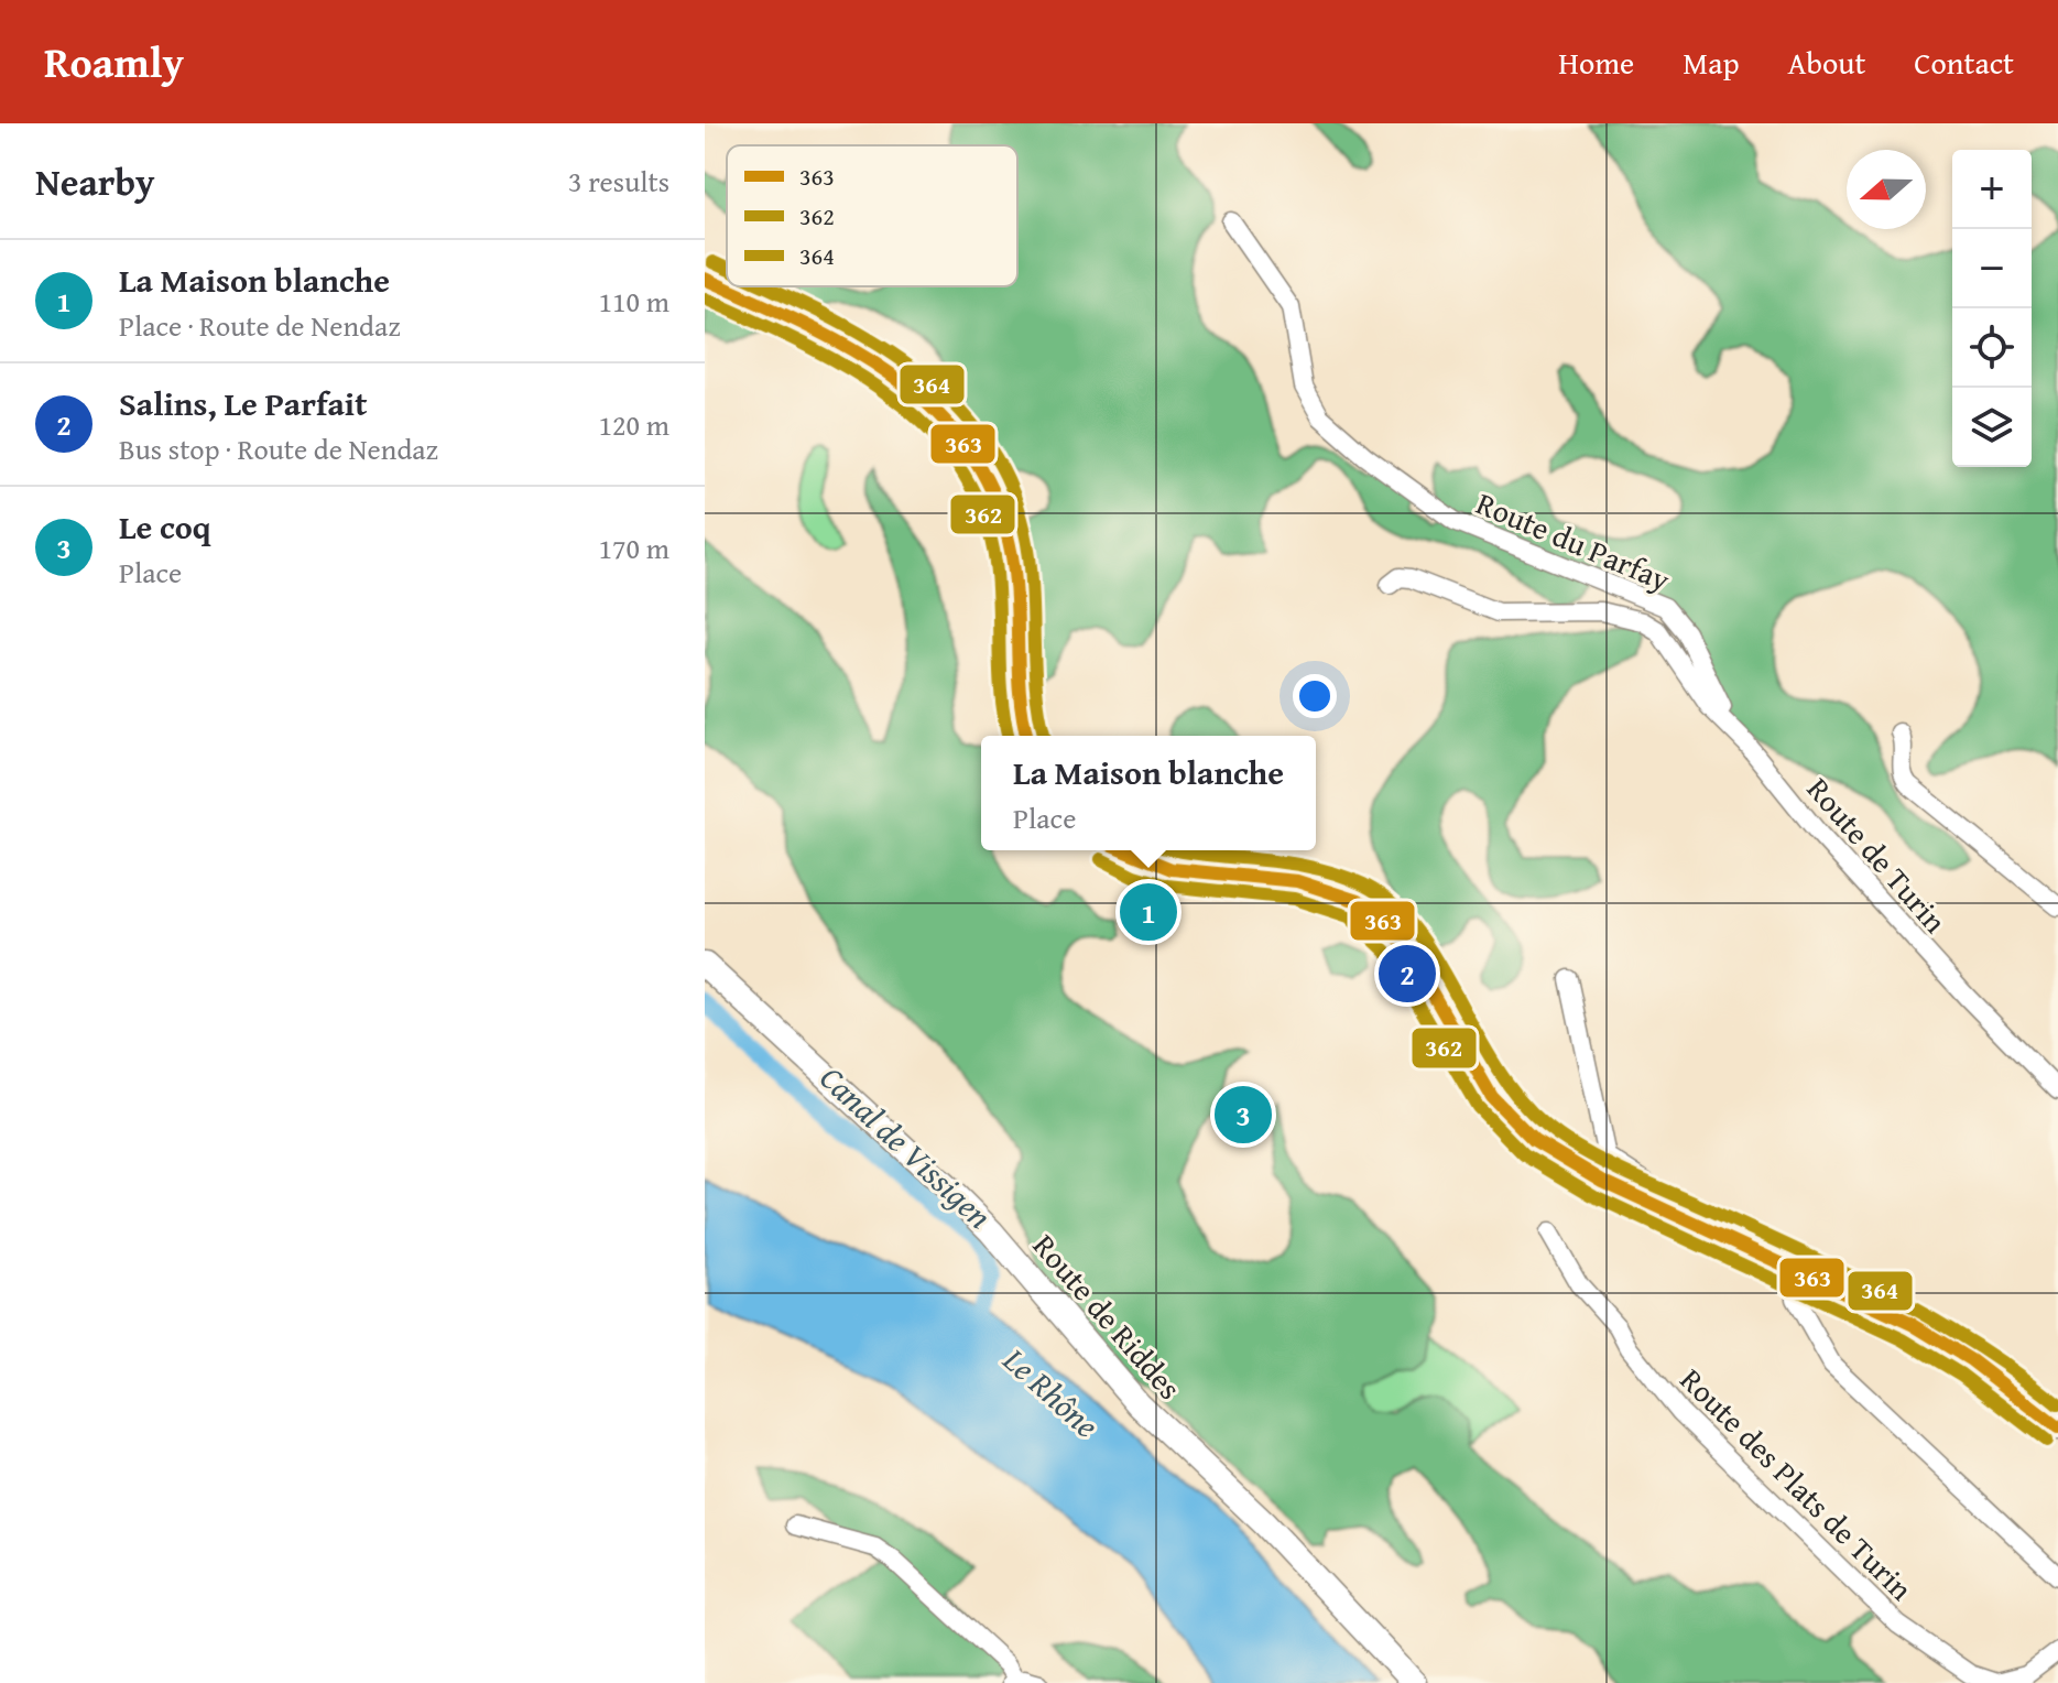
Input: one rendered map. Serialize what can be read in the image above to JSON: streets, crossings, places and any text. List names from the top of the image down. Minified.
{"streets":{"main road":["Route de Riddes"],"street":["Route du Parfay","Route de Turin","Route des Plats de Turin"]},"crossings":[["Route du Parfay","Route de Turin"]],"water":["Canal de Vissigen","Le Rhône"],"lines":["transit line 364","transit line 363","transit line 362"],"legend":["363","362","364"],"north":"left","page":{"header":"Roamly","nav":["Home","Map","About","Contact"],"heading":["Nearby","3 results"],"map_buttons":["+","−"],"list":[{"mark":"1","name":"La Maison blanche","note":"Place · Route de Nendaz","value":"110 m"},{"mark":"2","name":"Salins, Le Parfait","note":"Bus stop · Route de Nendaz","value":"120 m"},{"mark":"3","name":"Le coq","note":"Place","value":"170 m"}],"popup":["La Maison blanche","Place"],"pins":["1","2","3"]}}
